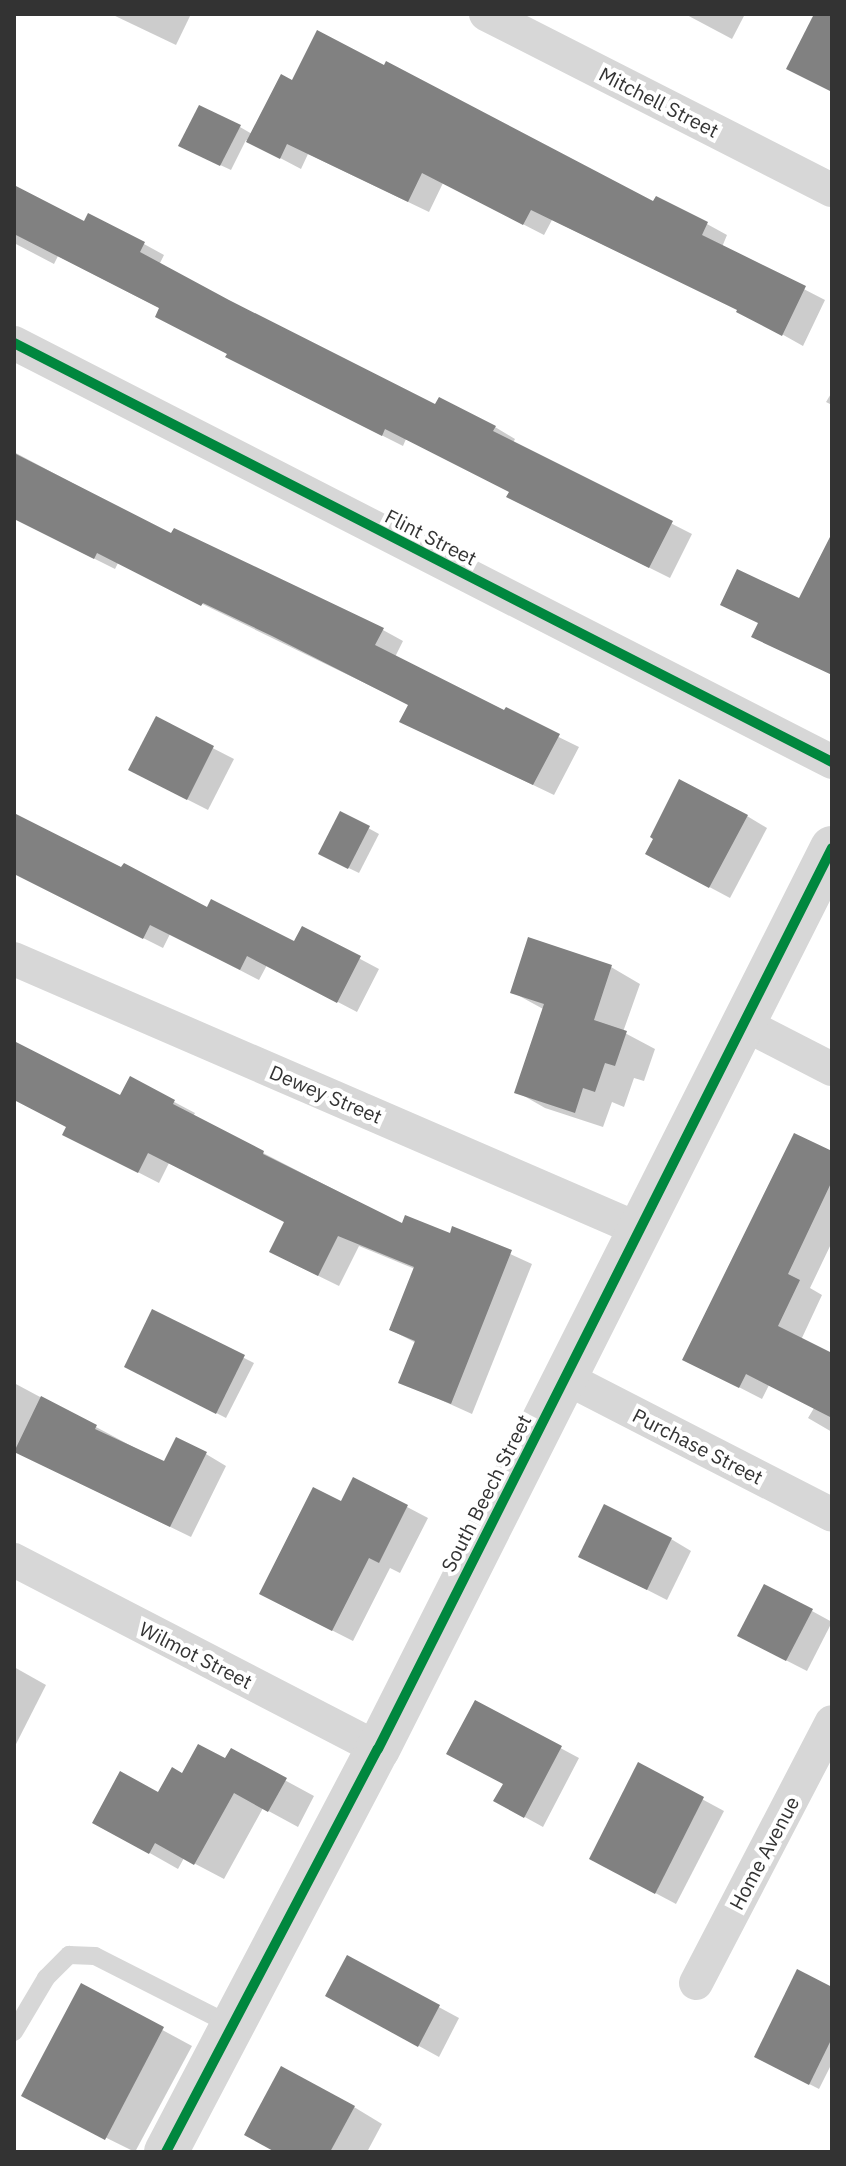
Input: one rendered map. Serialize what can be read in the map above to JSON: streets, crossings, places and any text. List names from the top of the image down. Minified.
{"streets":{"street":["Mitchell Street","Flint Street","Dewey Street","Purchase Street","South Beech Street","Wilmot Street","Home Avenue"]},"crossings":[["Dewey Street","South Beech Street"],["Purchase Street","South Beech Street"],["South Beech Street","Wilmot Street"]]}
